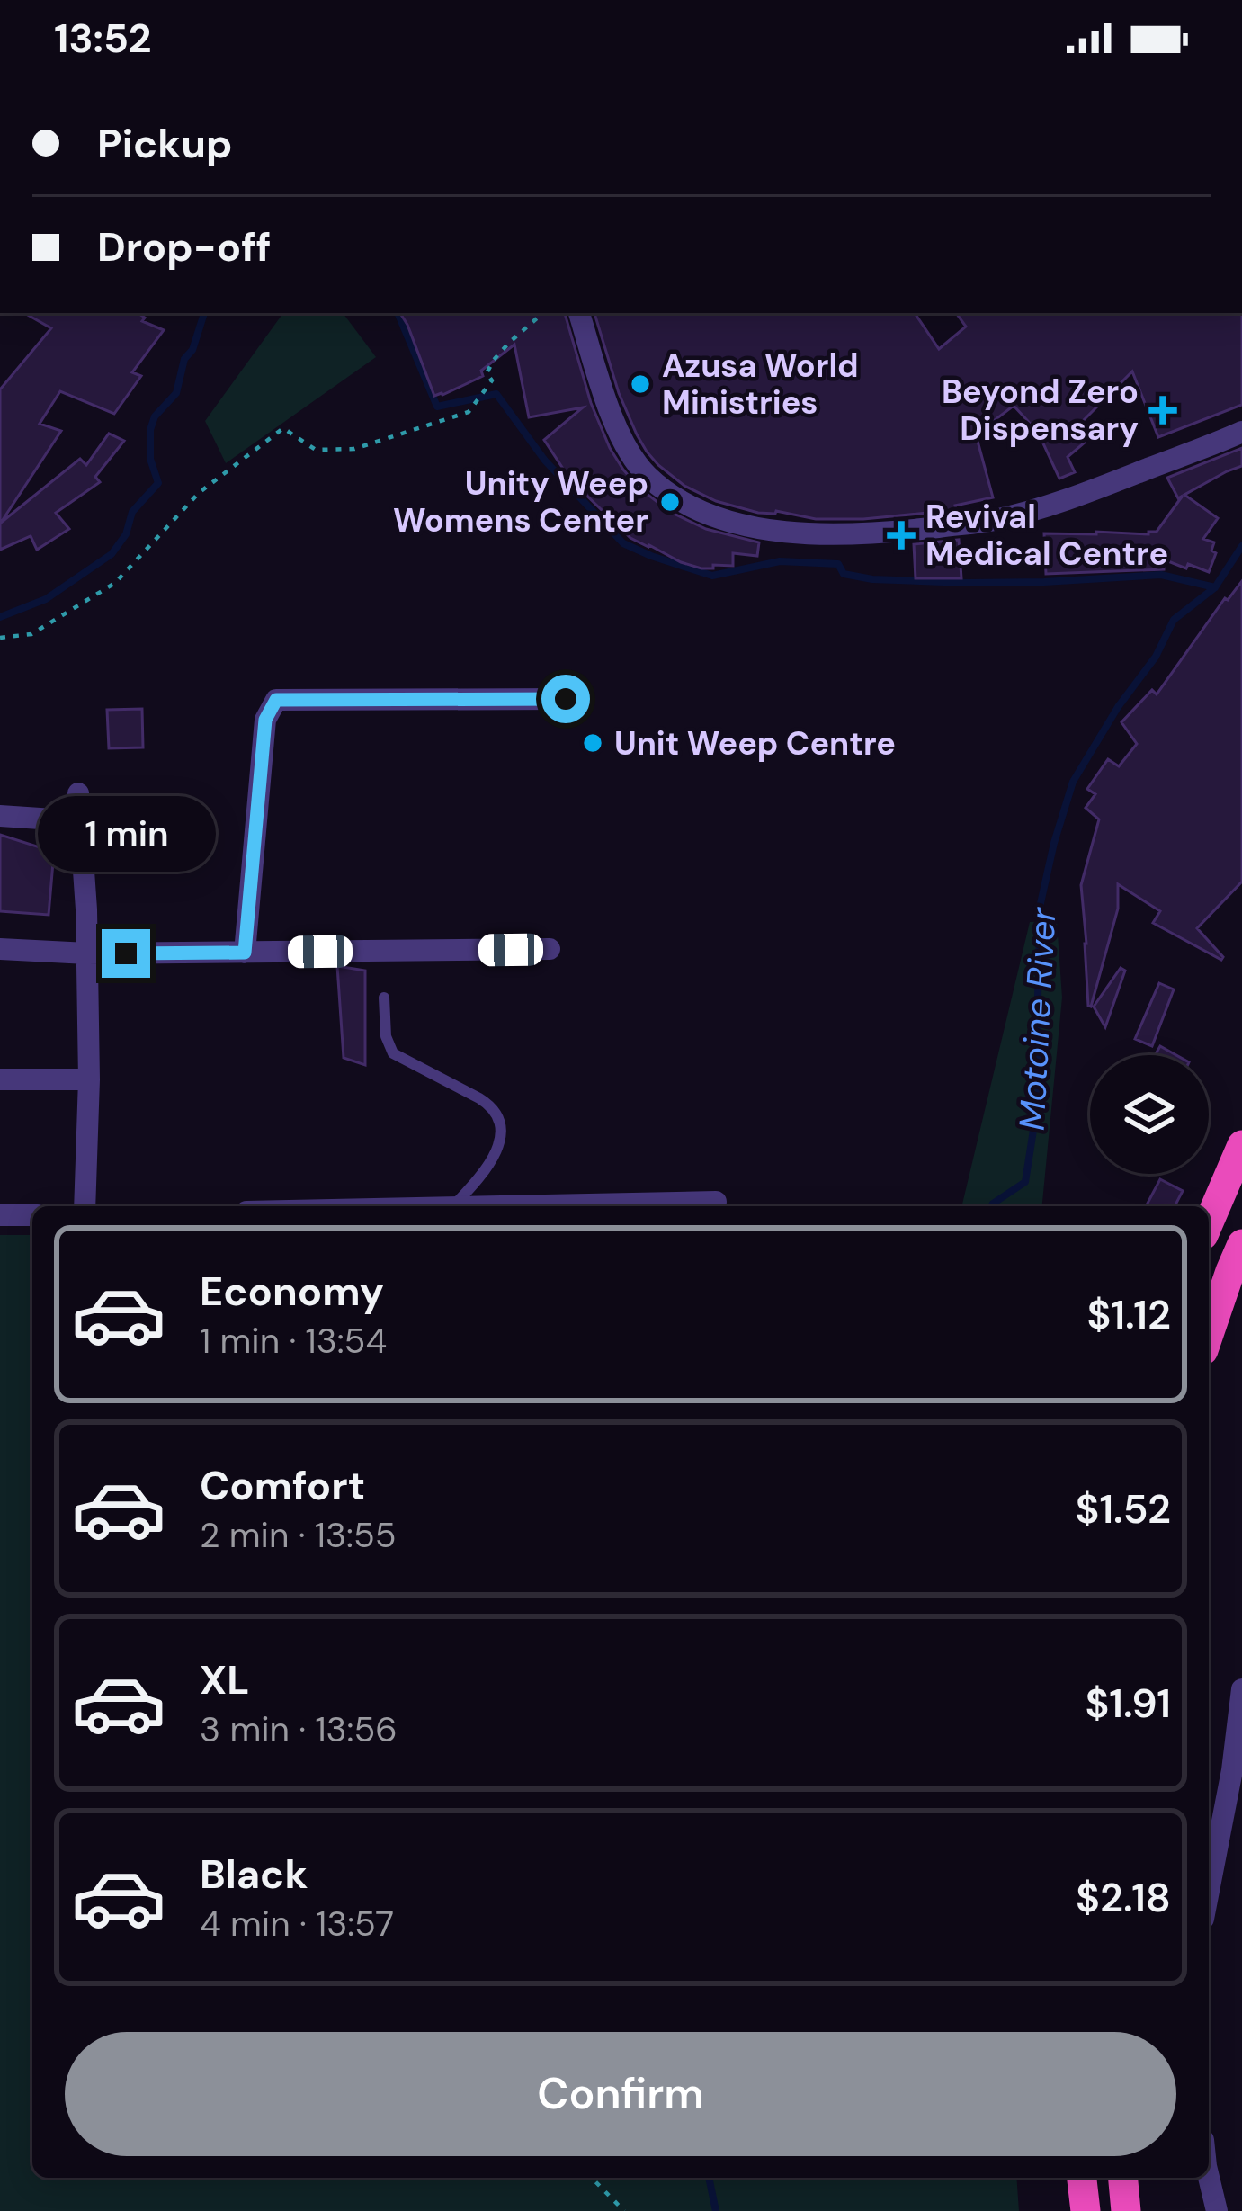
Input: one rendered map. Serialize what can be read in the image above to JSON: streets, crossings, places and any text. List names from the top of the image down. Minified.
{"water":["Motoine River"],"places":{"other":["Azusa World Ministries","Unity Weep Womens Center","Unit Weep Centre"],"health":["Beyond Zero Dispensary","Revival Medical Centre"]},"page":{"status":"13:52","banner":["Pickup","Drop-off"],"bubble":"1 min","list":[{"name":"Economy","note":"1 min · 13:54","value":"$1.12"},{"name":"Comfort","note":"2 min · 13:55","value":"$1.52"},{"name":"XL","note":"3 min · 13:56","value":"$1.91"},{"name":"Black","note":"4 min · 13:57","value":"$2.18"}],"buttons":"Confirm"}}
